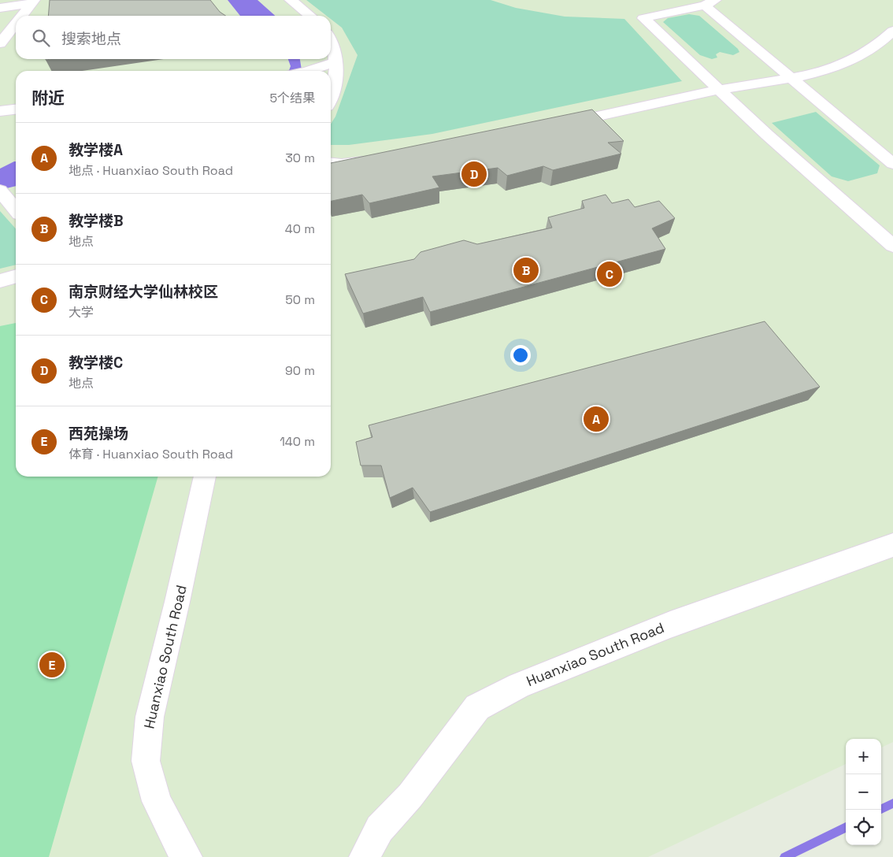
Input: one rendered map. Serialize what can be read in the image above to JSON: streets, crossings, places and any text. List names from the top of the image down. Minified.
{"streets":{"street":["Huanxiao South Road"]},"page":{"search":"搜索地点","heading":["附近","5个结果"],"list":[{"mark":"A","name":"教学楼A","note":"地点 · Huanxiao South Road","value":"30 m"},{"mark":"B","name":"教学楼B","note":"地点","value":"40 m"},{"mark":"C","name":"南京财经大学仙林校区","note":"大学","value":"50 m"},{"mark":"D","name":"教学楼C","note":"地点","value":"90 m"},{"mark":"E","name":"西苑操场","note":"体育 · Huanxiao South Road","value":"140 m"}],"pins":["D","B","C","A","E"],"map_buttons":["+","−"]}}
